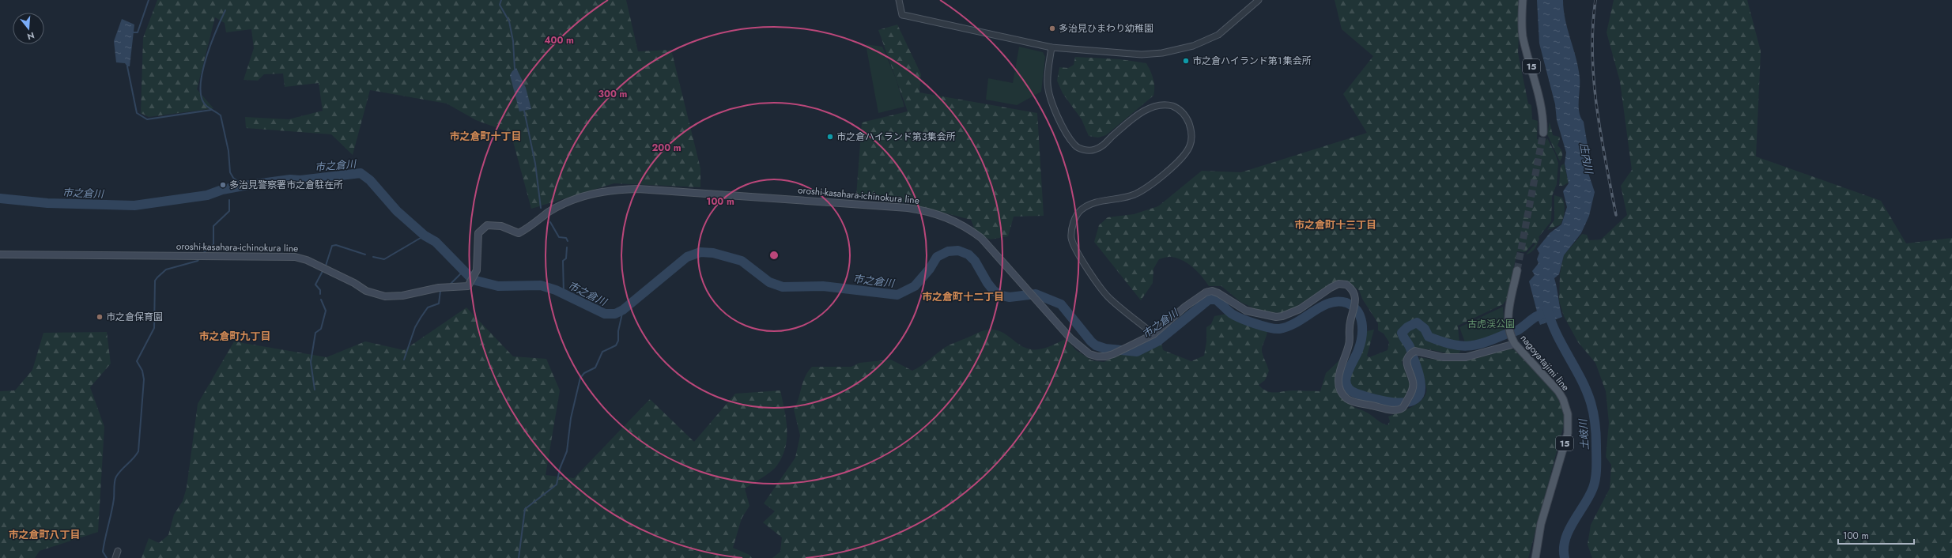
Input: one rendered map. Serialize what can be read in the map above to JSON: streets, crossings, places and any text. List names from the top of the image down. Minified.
{"streets":{"main road":["15","oroshi-kasahara-ichinokura line","nagoya-tajimi line"]},"crossings":[["oroshi-kasahara-ichinokura line","nagoya-tajimi line"]],"districts":["市之倉町十丁目","市之倉町十三丁目","市之倉町十二丁目","市之倉町九丁目","市之倉町八丁目"],"water":["庄内川","市之倉川","土岐川"],"parks":["古虎渓公園"],"places":["多治見ひまわり幼稚園","市之倉ハイランド第１集会所","市之倉ハイランド第３集会所","多治見警察署市之倉駐在所","市之倉保育園"],"scale_bar":"100 m","north":"bottom","rings":["400 m","300 m","200 m","100 m"]}
